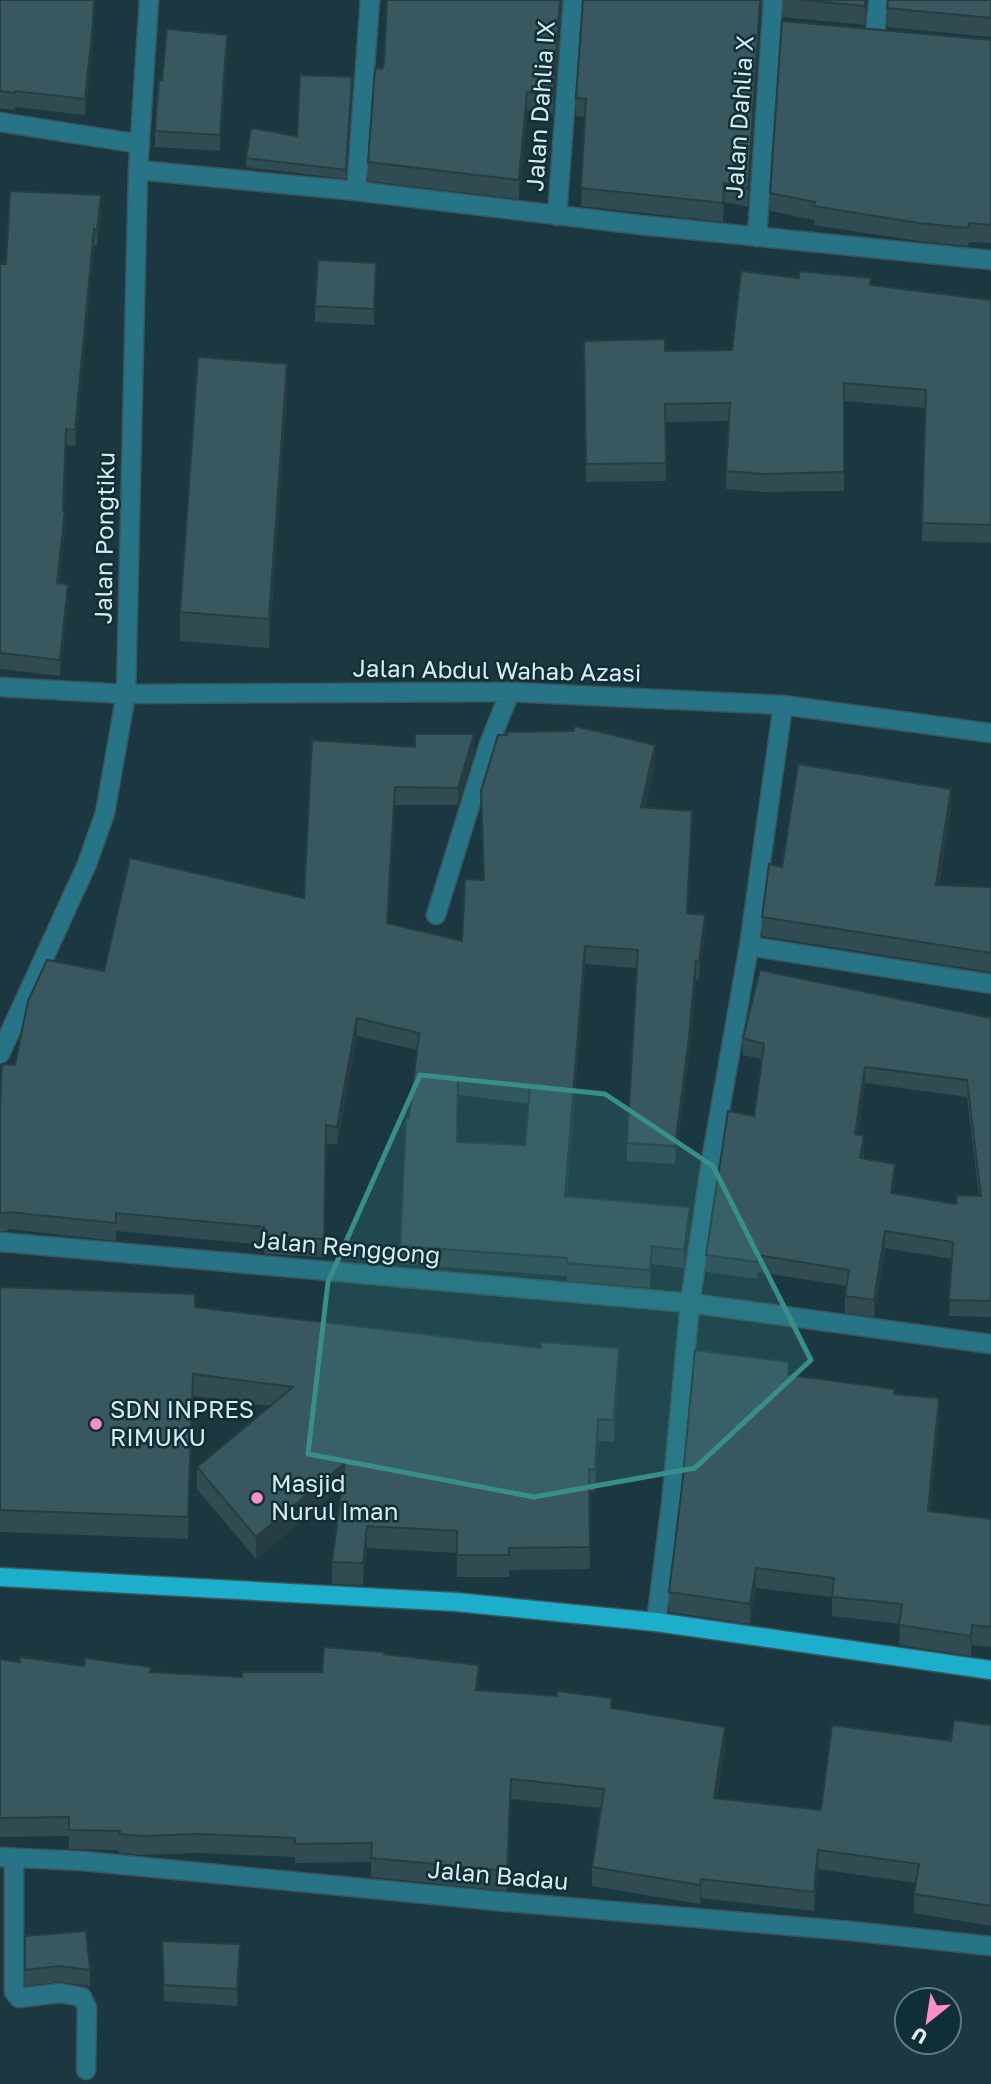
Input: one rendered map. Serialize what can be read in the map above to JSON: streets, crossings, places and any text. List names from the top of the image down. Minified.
{"streets":{"street":["Jalan Dahlia IX","Jalan Dahlia X","Jalan Pongtiku","Jalan Abdul Wahab Azasi","Jalan Renggong","Jalan Badau"]},"crossings":[["Jalan Pongtiku","Jalan Abdul Wahab Azasi"]],"places":["SDN INPRES RIMUKU","Masjid Nurul Iman"],"north":"bottom left"}
